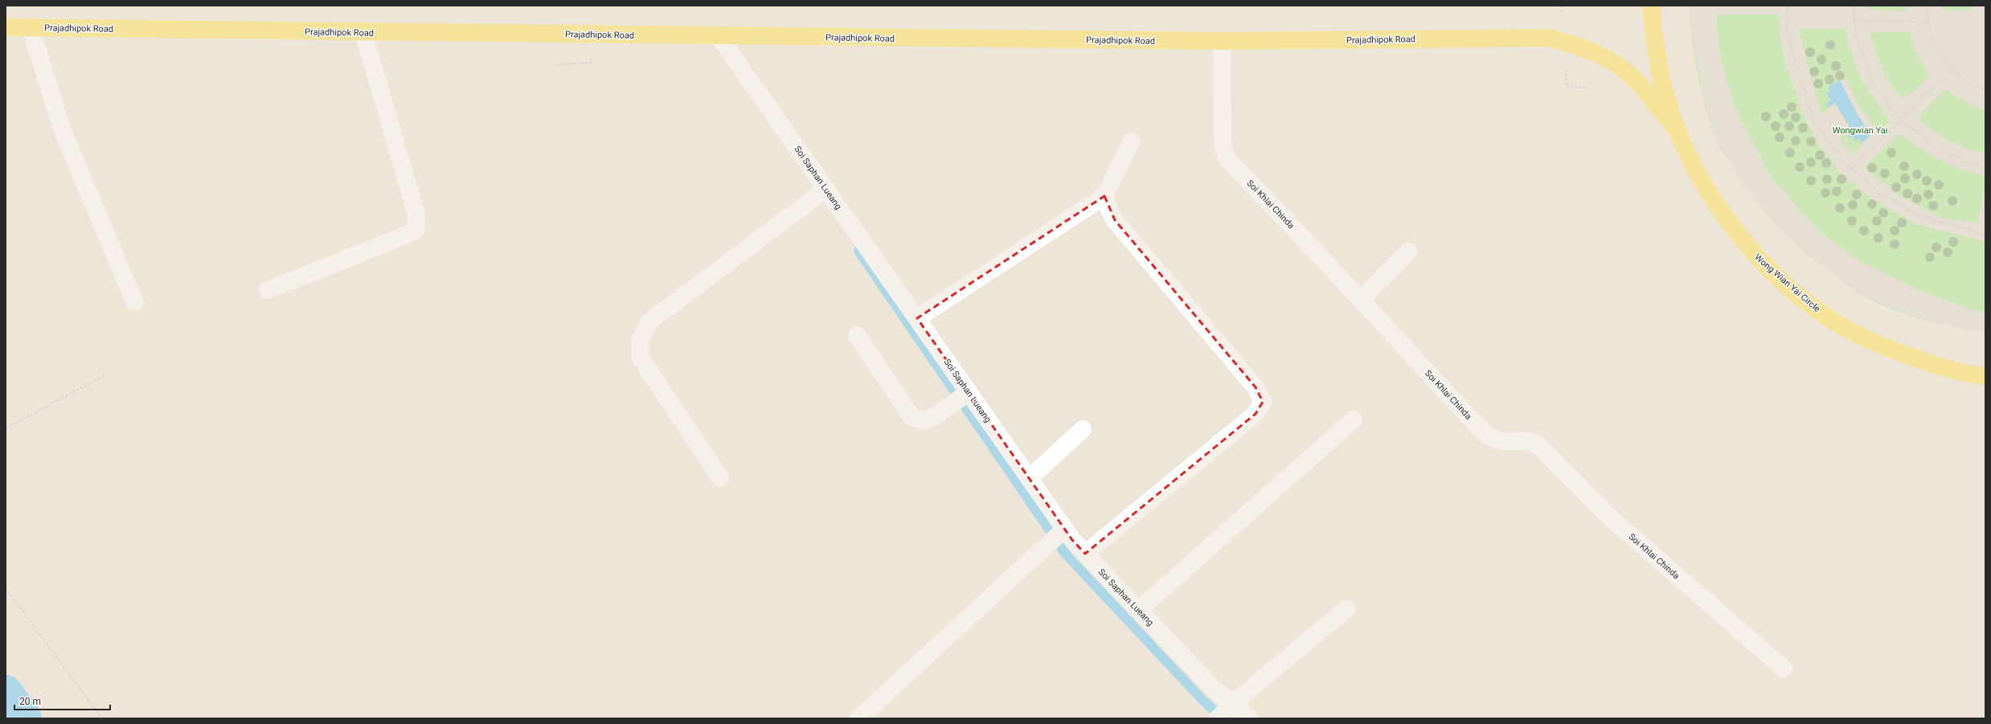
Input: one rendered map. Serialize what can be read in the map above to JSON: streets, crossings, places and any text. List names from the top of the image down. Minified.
{"streets":{"main road":["Prajadhipok Road","Wong Wian Yai Circle"],"street":["Soi Saphan Lueang","Soi Khlai Chinda"]},"crossings":[["Prajadhipok Road","Soi Saphan Lueang"],["Prajadhipok Road","Soi Khlai Chinda"],["Prajadhipok Road","Wong Wian Yai Circle"]],"parks":["Wongwian Yai"],"scale_bar":"20 m"}
